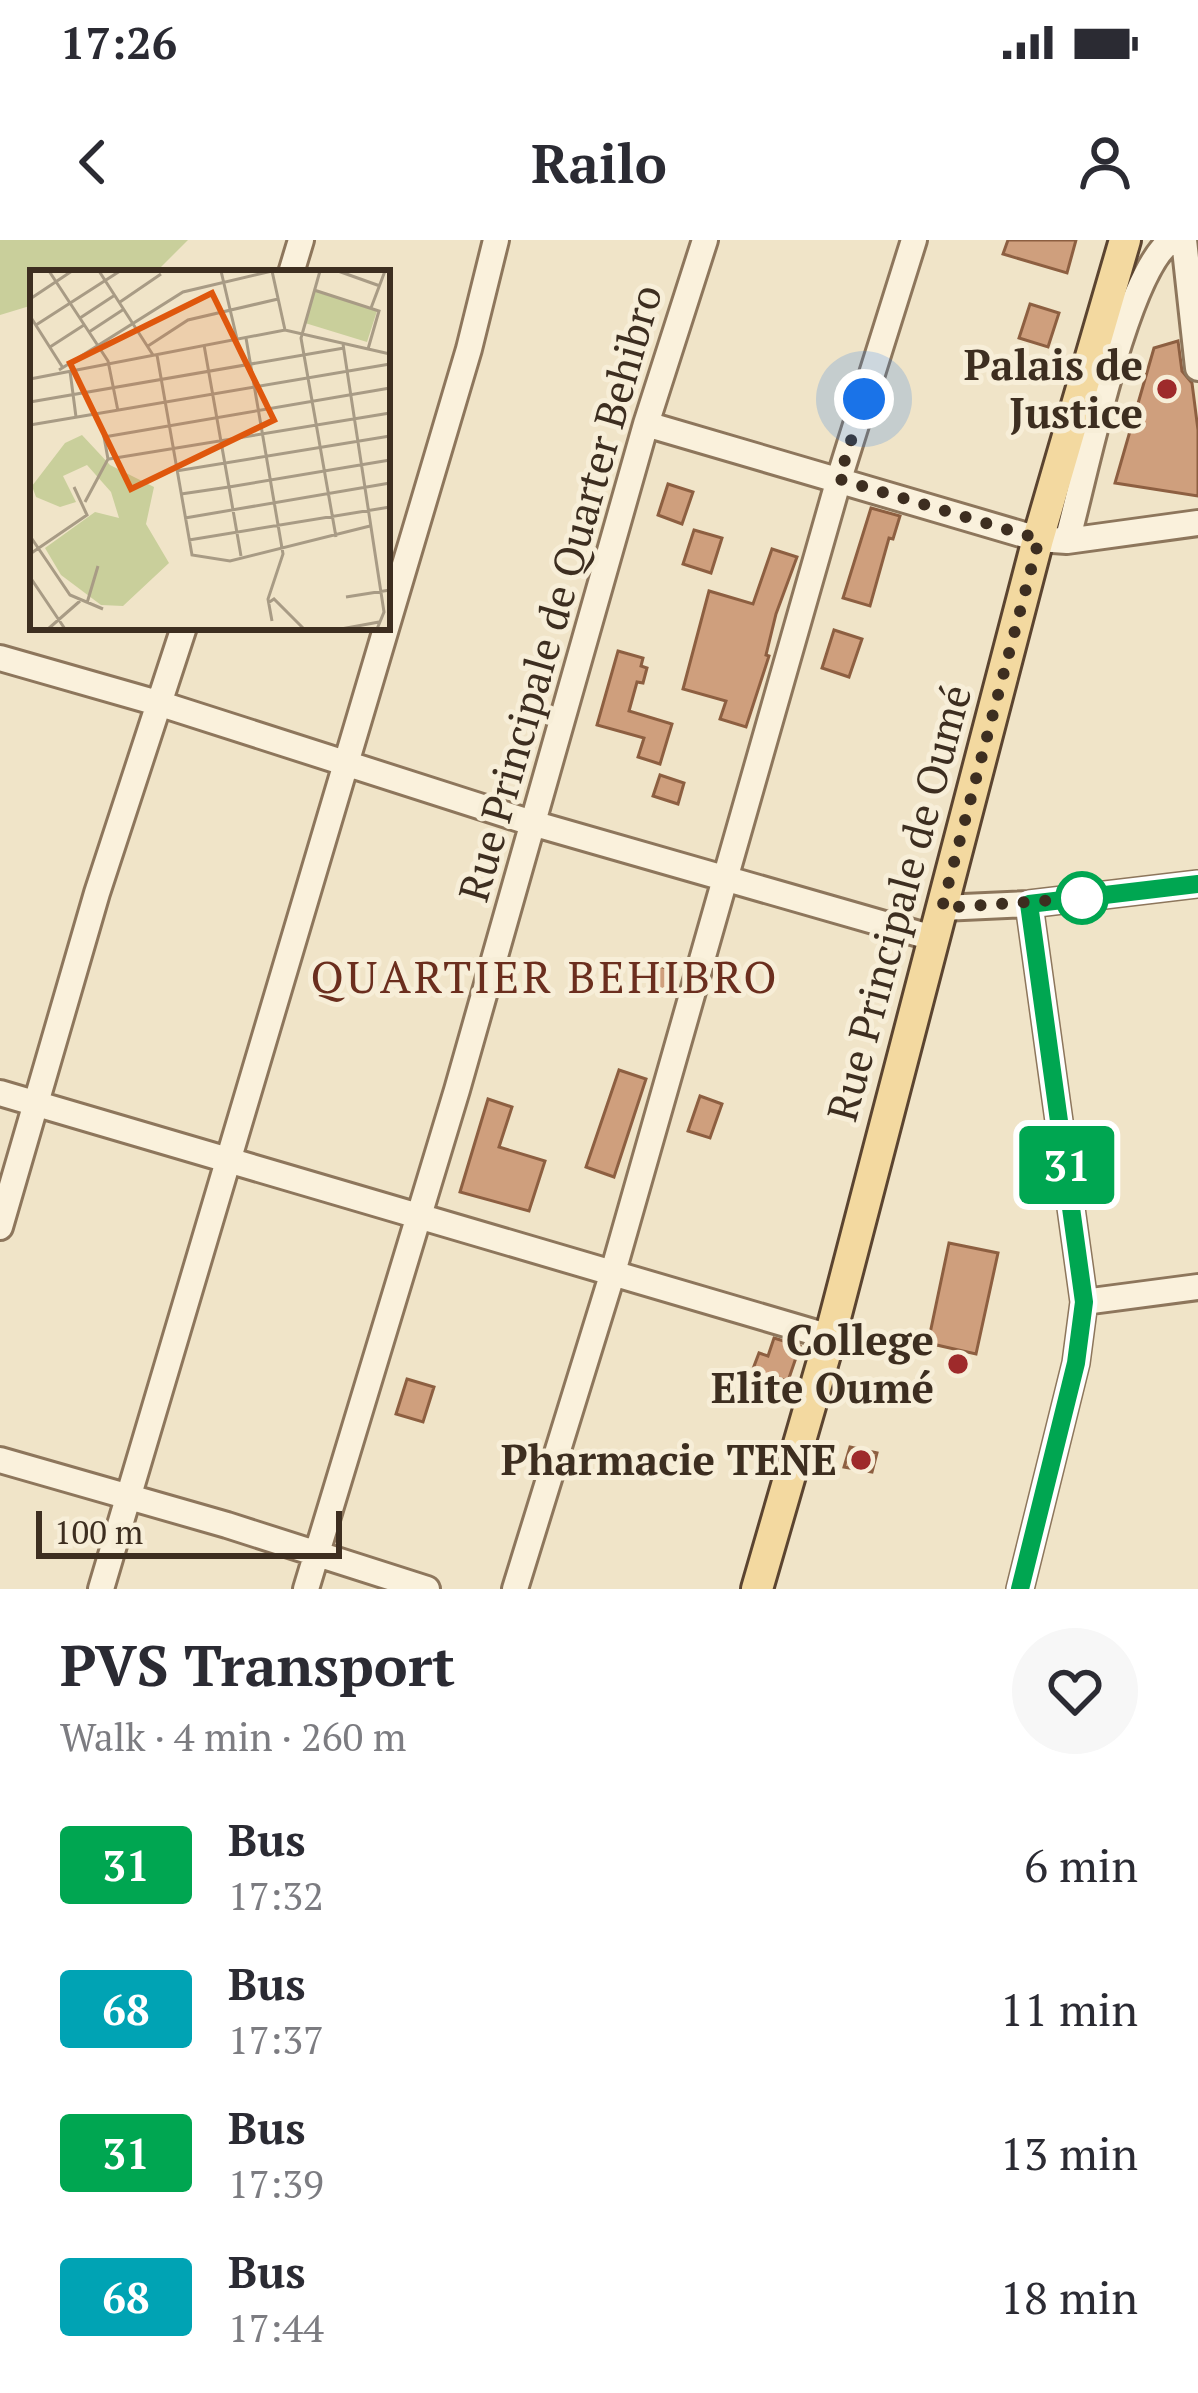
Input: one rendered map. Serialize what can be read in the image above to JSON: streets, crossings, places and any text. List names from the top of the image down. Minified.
{"streets":{"main road":["Rue Principale de Oumé"],"street":["Rue Principale de Quarter Behibro"]},"districts":["QUARTIER BEHIBRO"],"places":["Palais de Justice","College Elite Oumé","Pharmacie TENE"],"lines":["bus line 31"],"scale_bar":"100 m","page":{"status":"17:26","header":"Railo","on_map":"31","scale":"100 m","heading":["PVS Transport","Walk · 4 min · 260 m"],"list":[{"mark":"31","name":"Bus","note":"17:32","value":"6 min"},{"mark":"68","name":"Bus","note":"17:37","value":"11 min"},{"mark":"31","name":"Bus","note":"17:39","value":"13 min"},{"mark":"68","name":"Bus","note":"17:44","value":"18 min"}]}}
